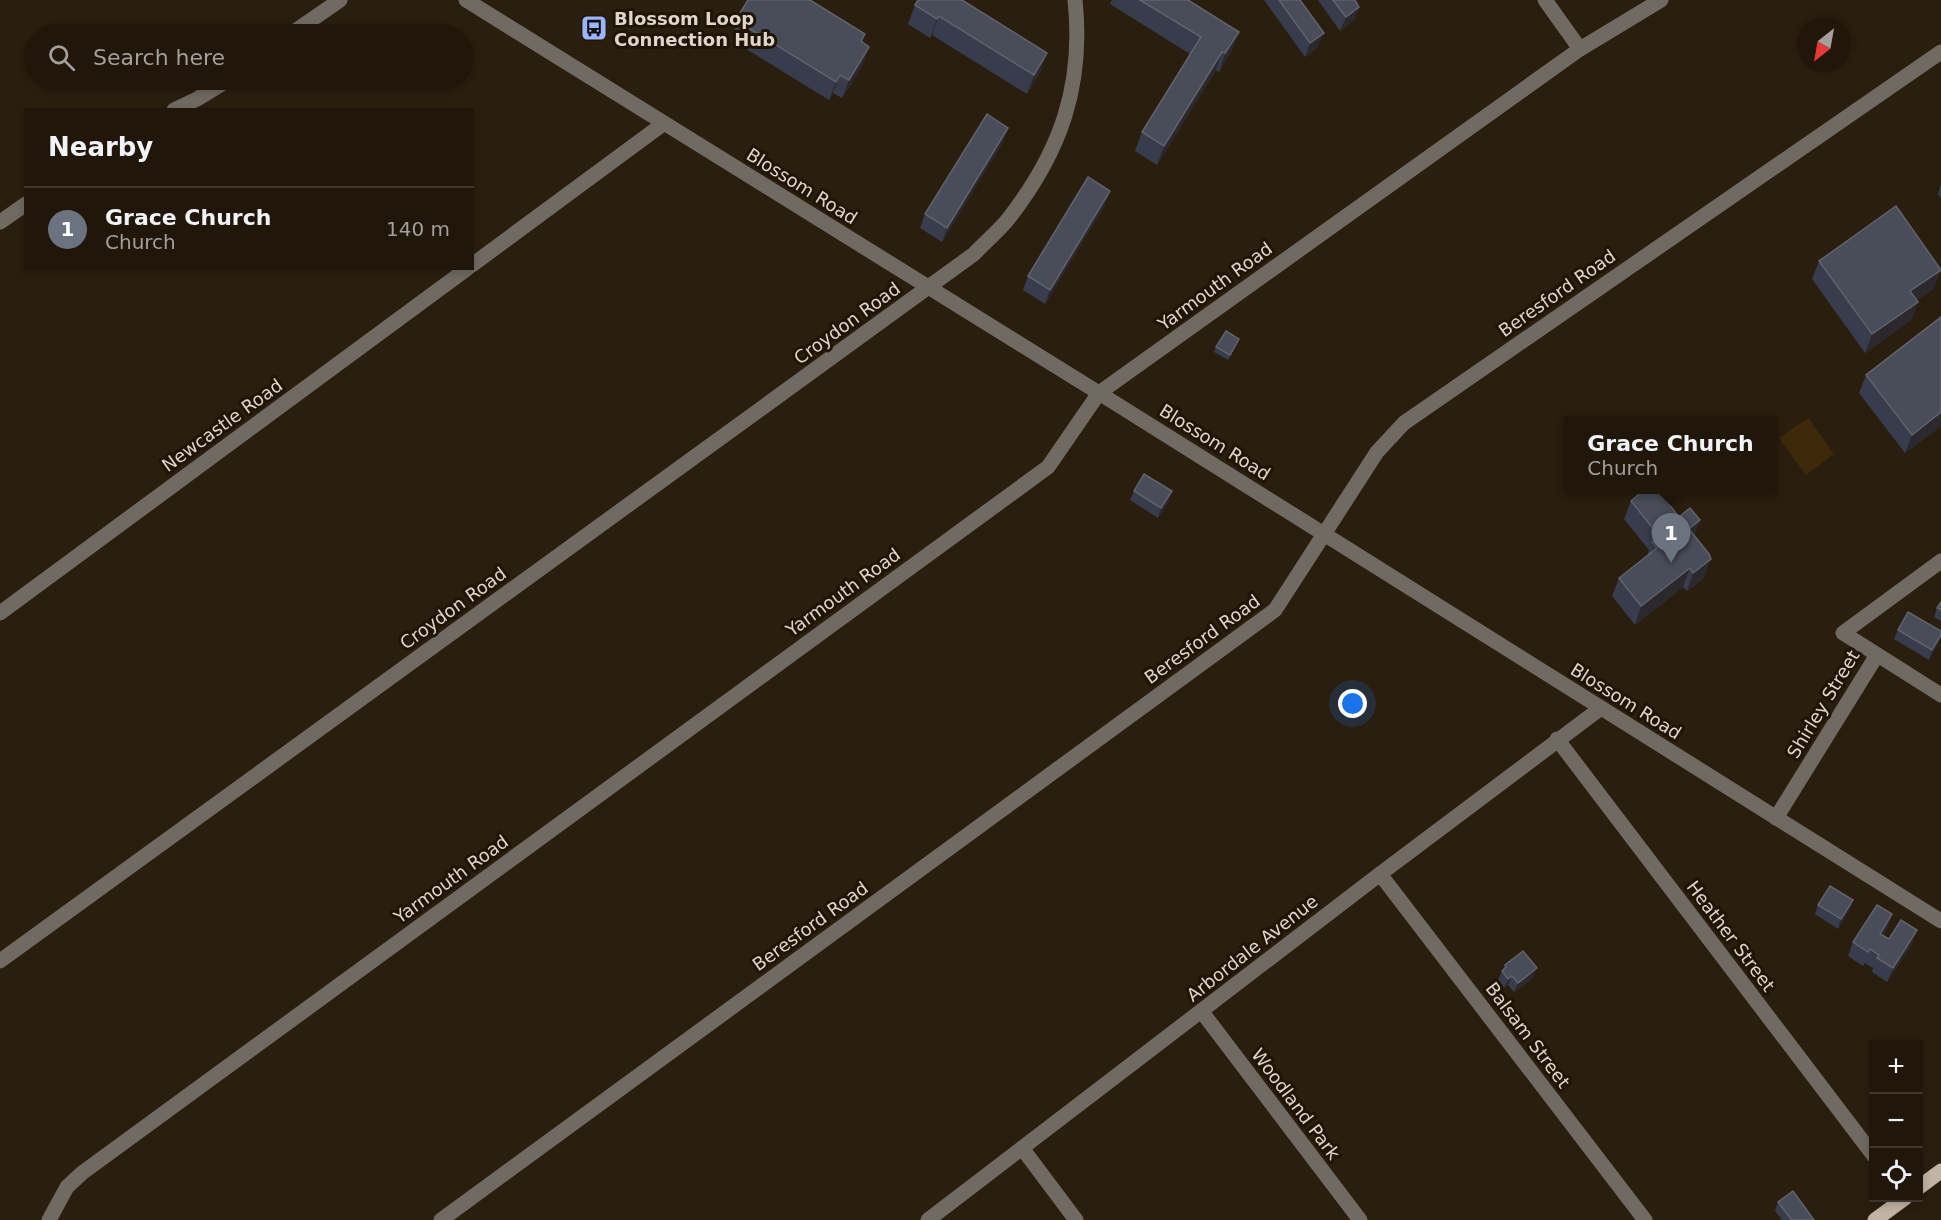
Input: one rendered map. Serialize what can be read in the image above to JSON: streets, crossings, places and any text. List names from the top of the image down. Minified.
{"streets":{"street":["Blossom Road","Yarmouth Road","Beresford Road","Croydon Road","Newcastle Road","Shirley Street","Heather Street","Arbordale Avenue","Balsam Street","Woodland Park"]},"crossings":[["Blossom Road","Yarmouth Road"],["Blossom Road","Beresford Road"],["Blossom Road","Croydon Road"],["Blossom Road","Shirley Street"],["Blossom Road","Arbordale Avenue"],["Heather Street","Arbordale Avenue"],["Arbordale Avenue","Balsam Street"],["Arbordale Avenue","Woodland Park"]],"places":{"bus stop":["Blossom Loop Connection Hub"]},"north":"bottom left","page":{"search":"Search here","heading":"Nearby","list":[{"mark":"1","name":"Grace Church","note":"Church","value":"140 m"}],"popup":["Grace Church","Church"],"pins":"1","map_buttons":["+","−"]}}
